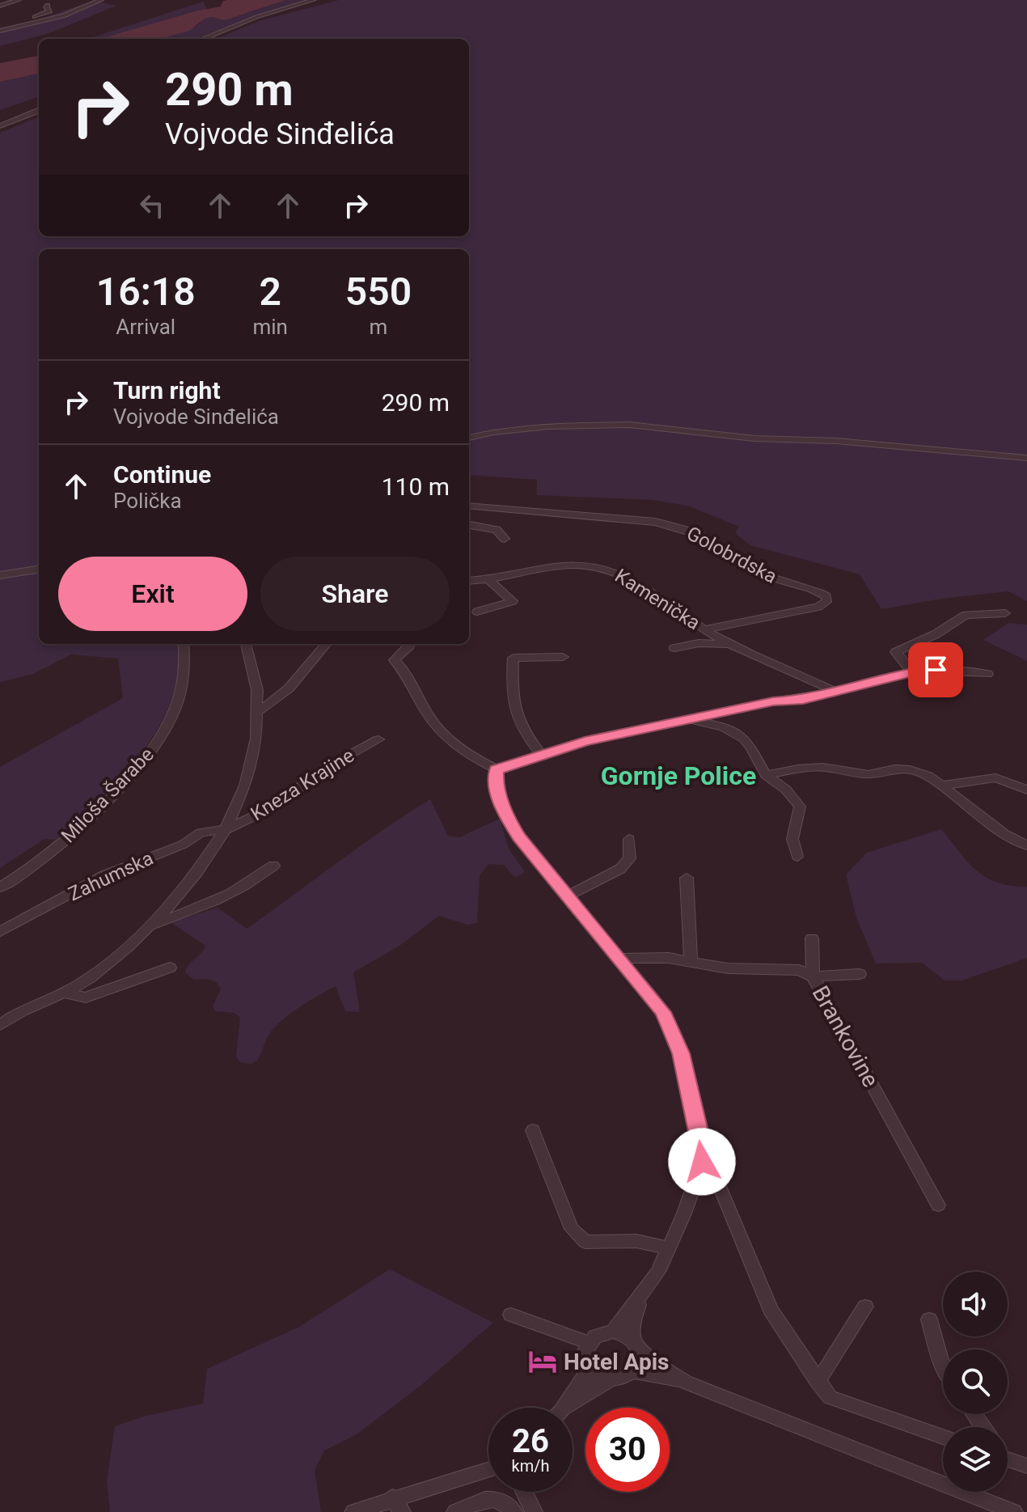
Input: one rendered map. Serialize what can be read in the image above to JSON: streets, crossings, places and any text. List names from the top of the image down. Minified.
{"streets":{"street":["Golobrdska","Kamenička","Kneza Krajine","Miloša Šarabe","Zahumska","Brankovine"]},"crossings":[["Golobrdska","Kamenička"],["Kneza Krajine","Zahumska"]],"districts":["Gornje Police"],"places":{"hotel":["Hotel Apis"]},"page":{"turn":["290 m","Vojvode Sinđelića"],"eta":["16:18","Arrival","2","min","550","m"],"list":[{"name":"Turn right","note":"Vojvode Sinđelića","value":"290 m"},{"name":"Continue","note":"Polička","value":"110 m"}],"buttons":["Exit","Share"],"speed":"26 km/h","limit":"30"}}
